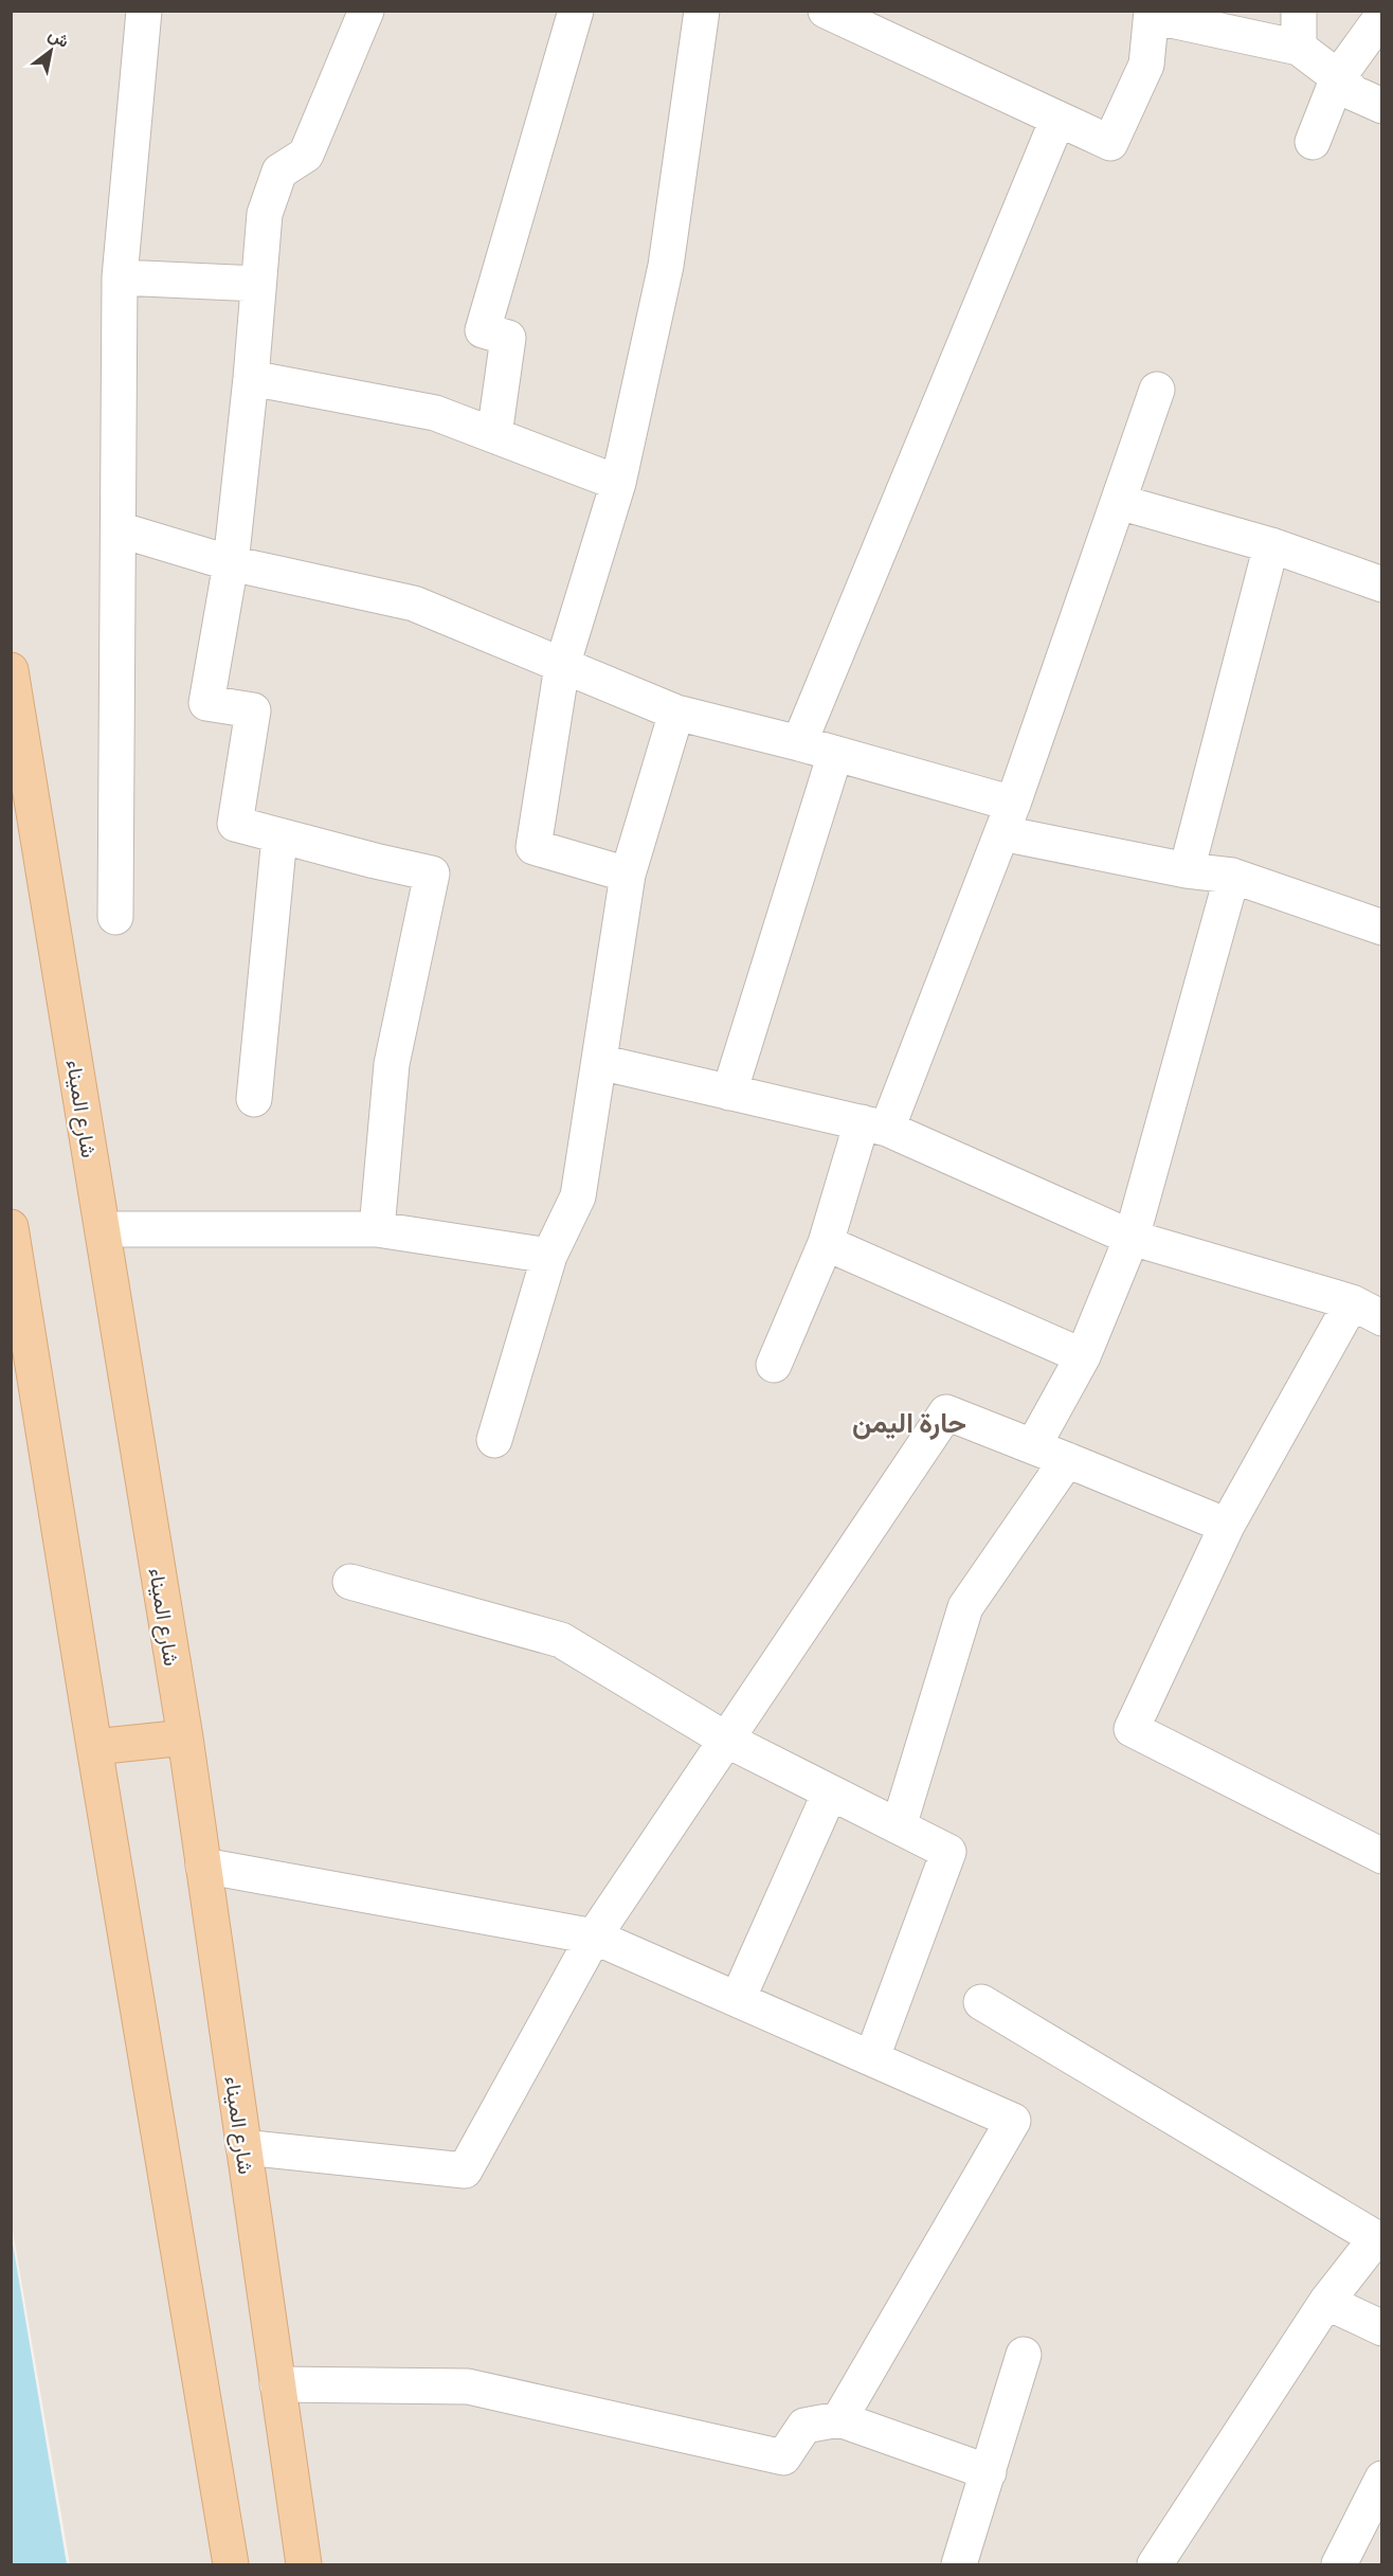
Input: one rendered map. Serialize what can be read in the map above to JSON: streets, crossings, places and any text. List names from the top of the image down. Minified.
{"streets":{"main road":["شارع الميناء"]},"districts":["حارة اليمن"],"north":"top right"}
